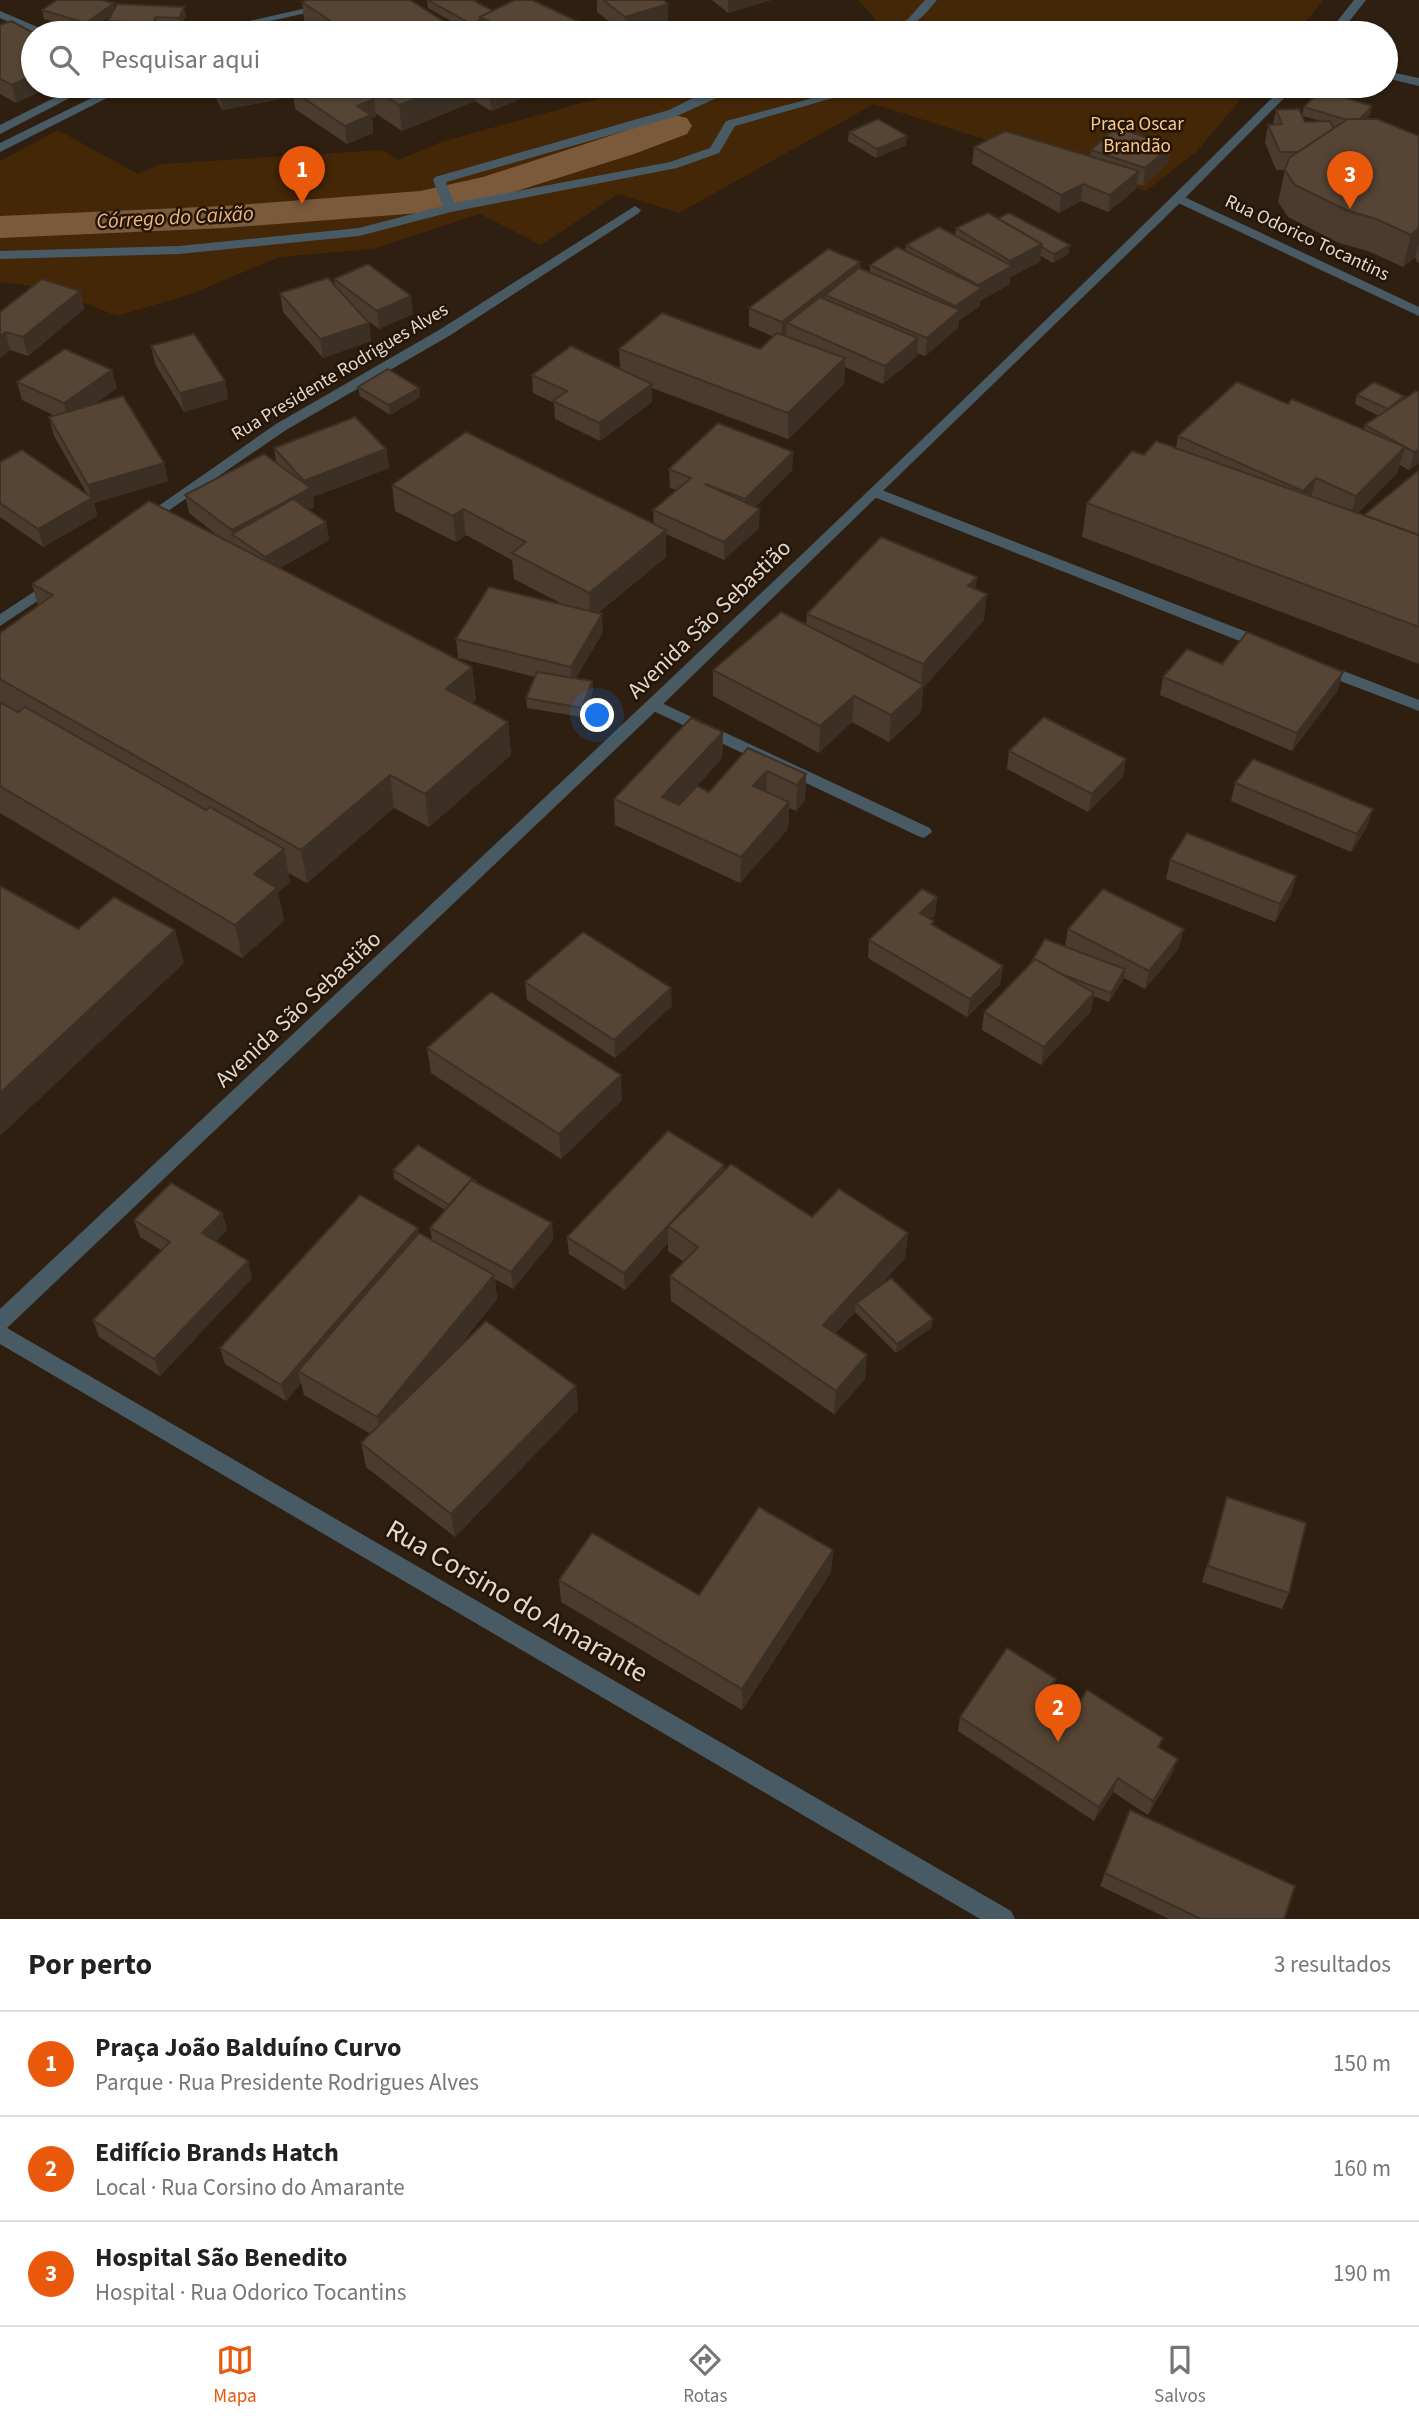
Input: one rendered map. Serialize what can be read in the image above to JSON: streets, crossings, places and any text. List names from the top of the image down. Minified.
{"streets":{"street":["Rua Odorico Tocantins","Rua Presidente Rodrigues Alves","Avenida São Sebastião","Rua Corsino do Amarante"]},"crossings":[["Rua Odorico Tocantins","Avenida São Sebastião"]],"water":["Córrego do Caixão"],"parks":["Praça Oscar Brandão"],"page":{"search":"Pesquisar aqui","pins":["1","3","2"],"heading":["Por perto","3 resultados"],"list":[{"mark":"1","name":"Praça João Balduíno Curvo","note":"Parque · Rua Presidente Rodrigues Alves","value":"150 m"},{"mark":"2","name":"Edifício Brands Hatch","note":"Local · Rua Corsino do Amarante","value":"160 m"},{"mark":"3","name":"Hospital São Benedito","note":"Hospital · Rua Odorico Tocantins","value":"190 m"}],"nav":["Mapa","Rotas","Salvos"]}}
